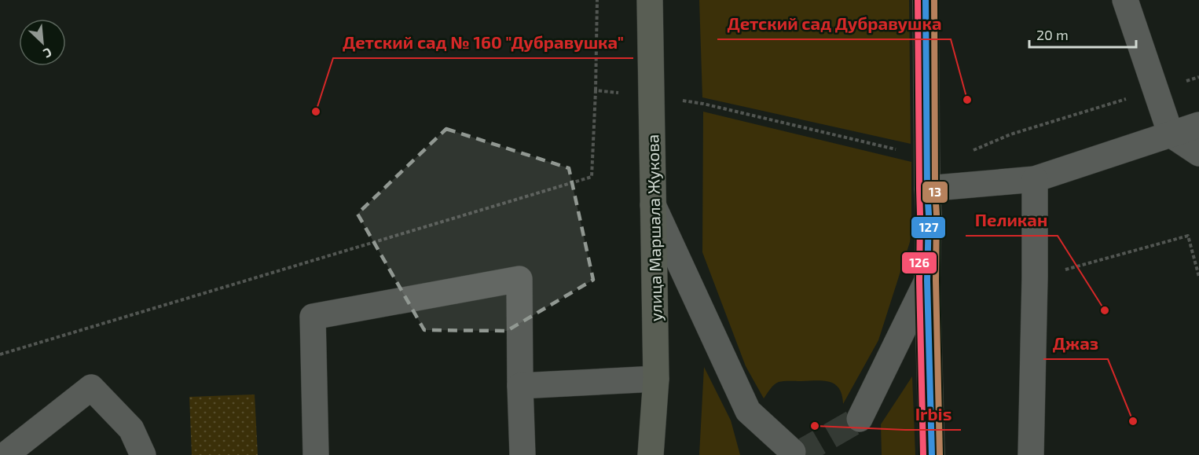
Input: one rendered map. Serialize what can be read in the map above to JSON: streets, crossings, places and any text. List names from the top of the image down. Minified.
{"streets":{"main road":["улица Маршала Жукова"]},"places":["Детский сад Дубравушка","Детский сад № 160 \"Дубравушка\"","Пеликан","Джаз","Irbis"],"lines":["transit line 127","transit line 126","transit line 13"],"scale_bar":"20 m","north":"bottom right"}
